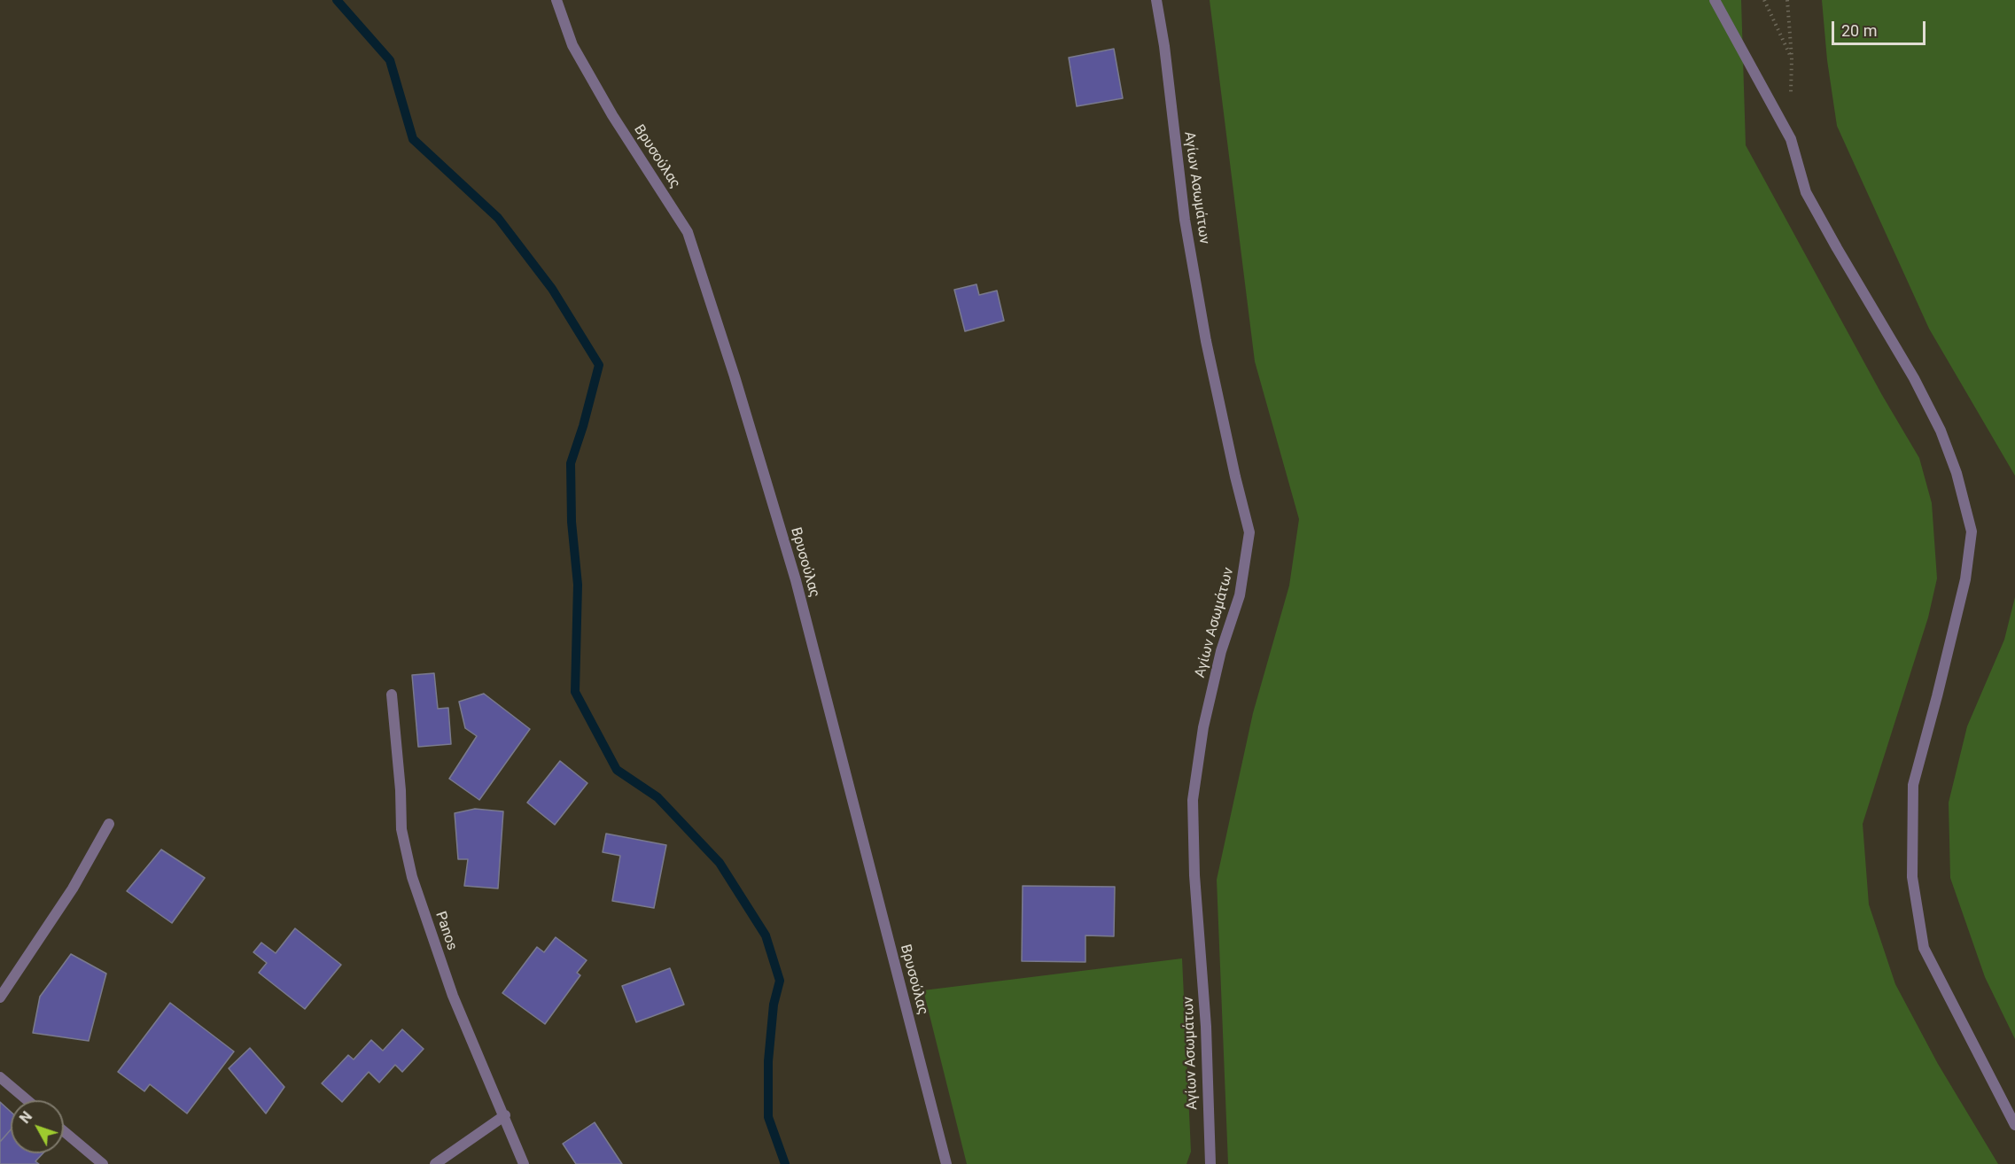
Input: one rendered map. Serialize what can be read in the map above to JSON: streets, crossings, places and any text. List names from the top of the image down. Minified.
{"streets":{"street":["Βρυσούλας","Αγίων Ασωμάτων","Panos"]},"scale_bar":"20 m","north":"top left"}
